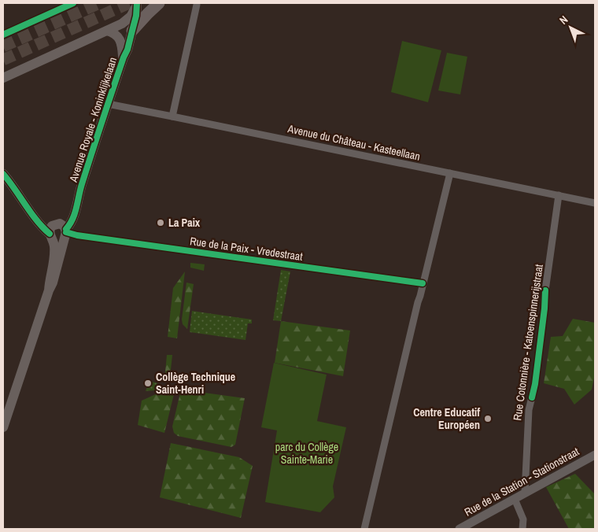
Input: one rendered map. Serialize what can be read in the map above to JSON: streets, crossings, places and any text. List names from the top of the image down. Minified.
{"streets":{"main road":["Avenue Royale - Koninklijkelaan"],"street":["Avenue du Château - Kasteellaan","Rue de la Paix - Vredestraat","Rue Cotonnière - Katoenspinnerijstraat","Rue de la Station - Stationstraat"]},"crossings":[["Avenue Royale - Koninklijkelaan","Avenue du Château - Kasteellaan"],["Avenue Royale - Koninklijkelaan","Rue de la Paix - Vredestraat"],["Avenue du Château - Kasteellaan","Rue Cotonnière - Katoenspinnerijstraat"],["Rue Cotonnière - Katoenspinnerijstraat","Rue de la Station - Stationstraat"]],"parks":["parc du Collège Sainte-Marie"],"places":["La Paix","Collège Technique Saint-Henri","Centre Educatif Européen"],"north":"top left"}
